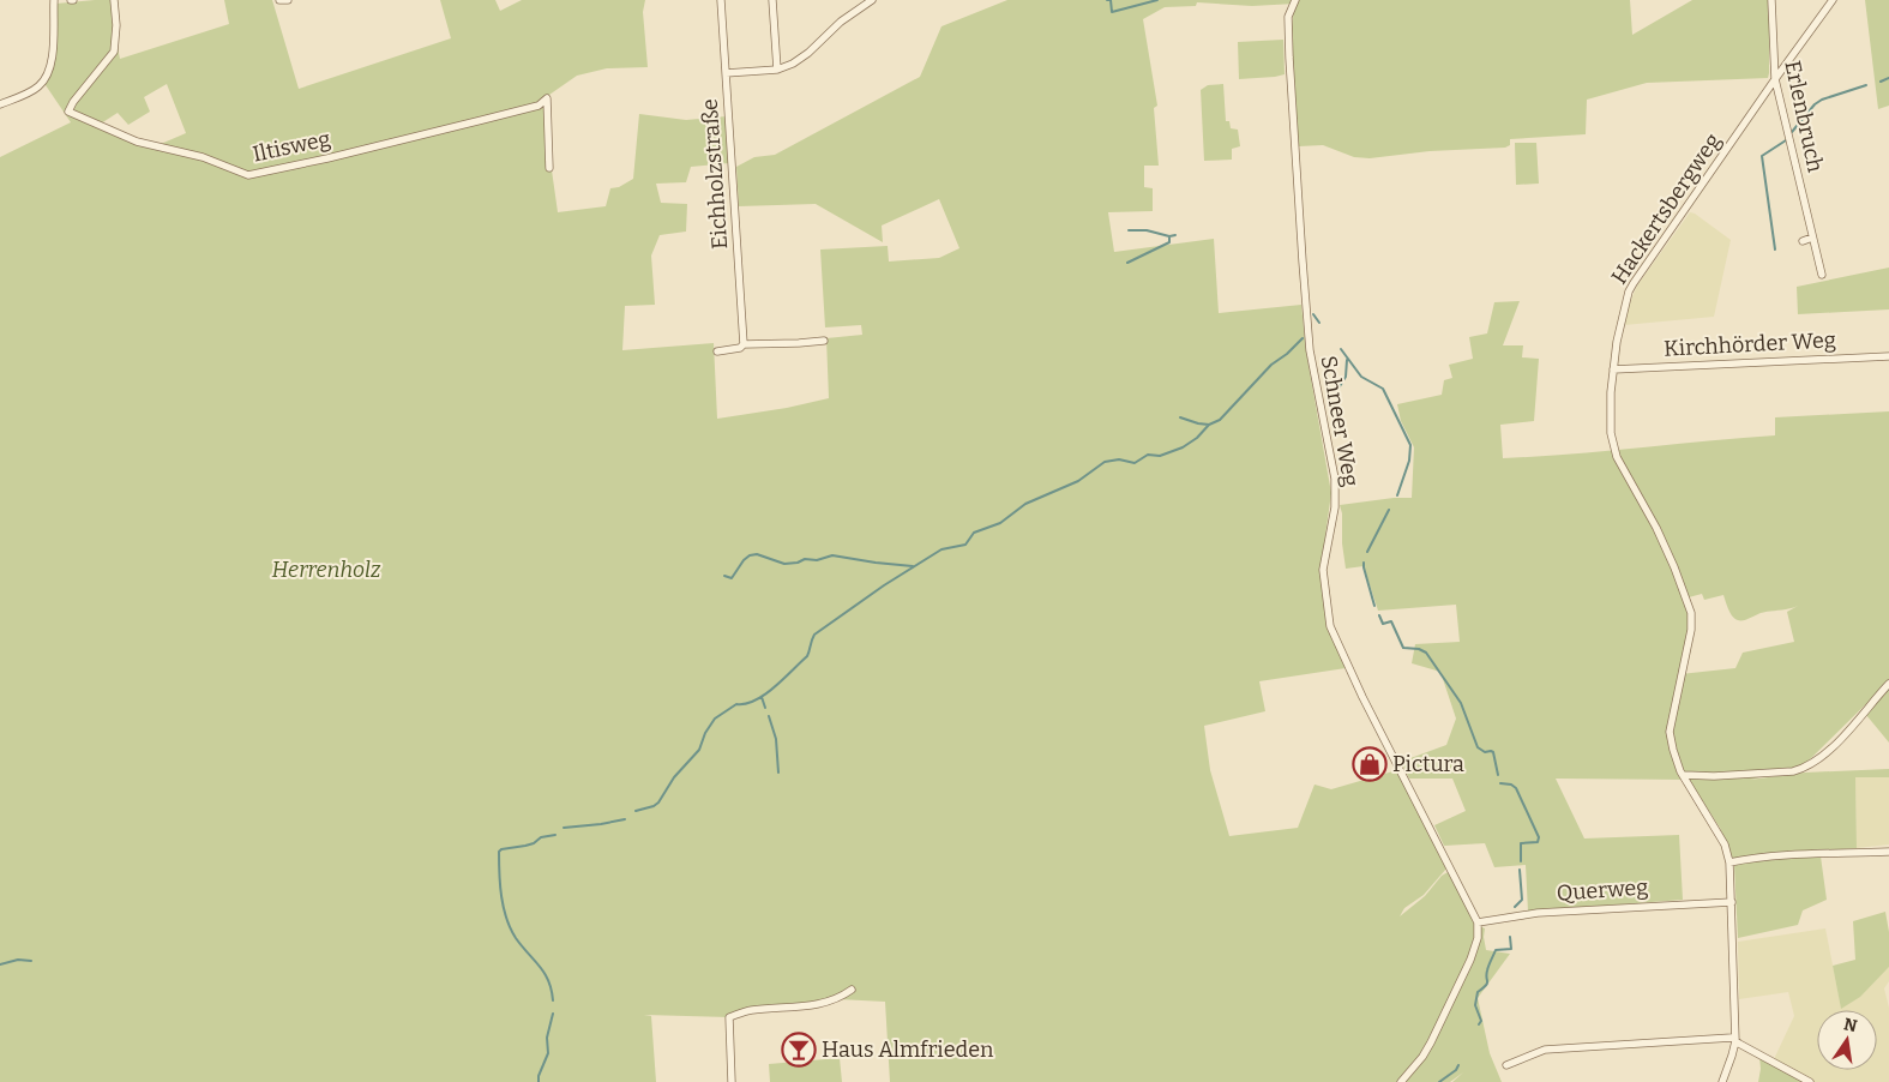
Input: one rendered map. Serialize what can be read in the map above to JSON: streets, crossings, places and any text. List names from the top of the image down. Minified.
{"streets":{"street":["Erlenbruch","Iltisweg","Eichholzstraße","Hackertsbergweg","Kirchhörder Weg","Schneer Weg","Querweg"]},"crossings":[["Erlenbruch","Hackertsbergweg"],["Hackertsbergweg","Kirchhörder Weg"],["Hackertsbergweg","Querweg"],["Schneer Weg","Querweg"]],"parks":["Herrenholz"],"places":{"shop":["Pictura"],"bar":["Haus Almfrieden"]},"north":"top"}
